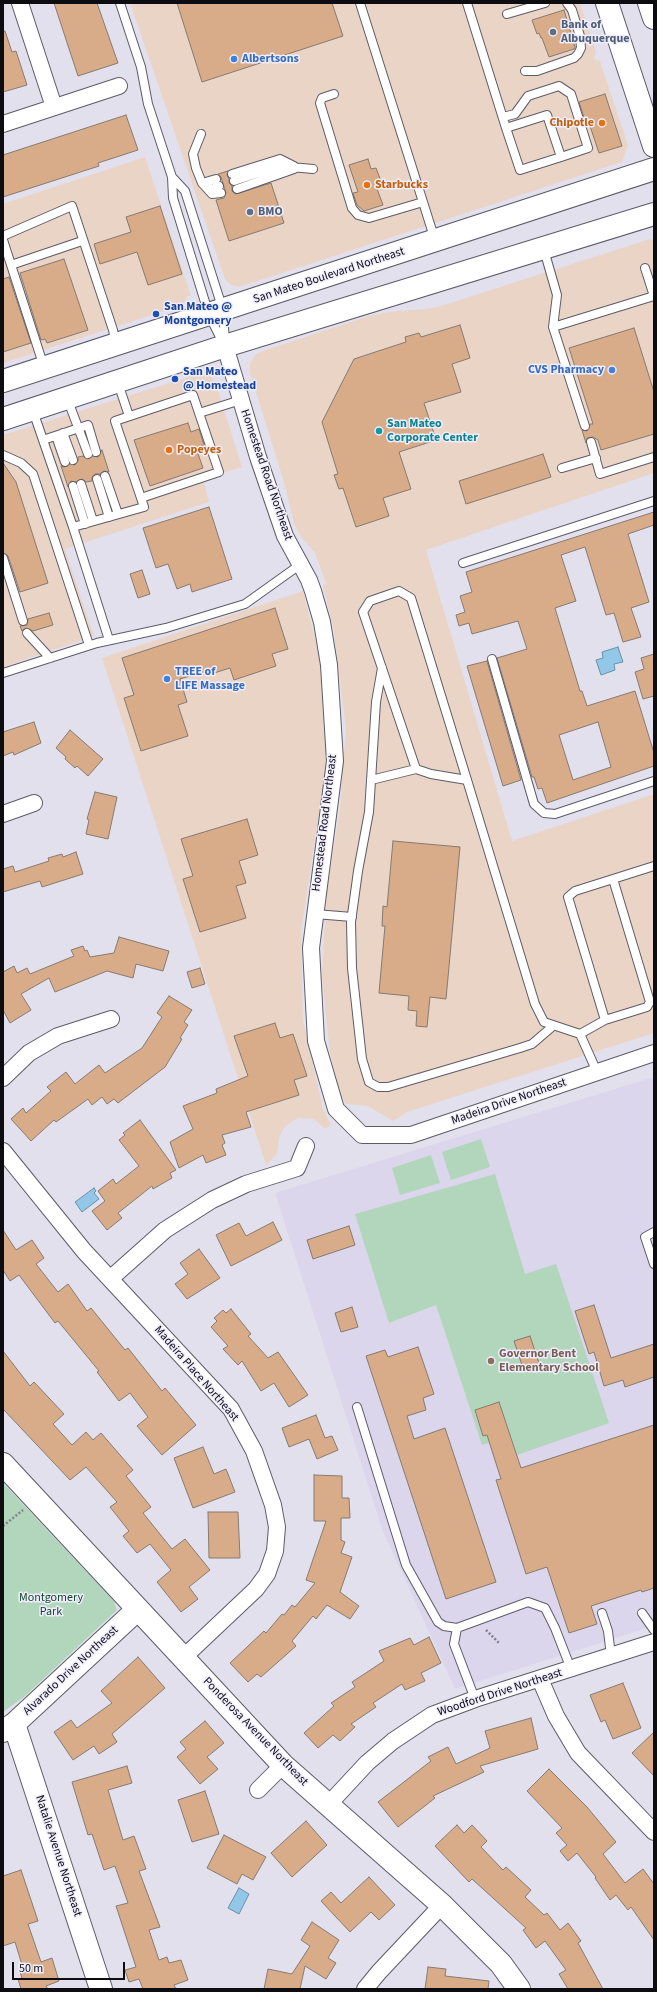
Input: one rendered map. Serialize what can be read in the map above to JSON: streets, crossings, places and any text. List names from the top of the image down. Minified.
{"streets":{"main road":["San Mateo Boulevard Northeast","Alvarado Drive Northeast","Ponderosa Avenue Northeast","Natalie Avenue Northeast"],"street":["Homestead Road Northeast","Madeira Drive Northeast","Madeira Place Northeast","Woodford Drive Northeast"]},"crossings":[["Homestead Road Northeast","Madeira Drive Northeast"],["Madeira Place Northeast","Ponderosa Avenue Northeast"],["Alvarado Drive Northeast","Ponderosa Avenue Northeast"],["Alvarado Drive Northeast","Natalie Avenue Northeast"],["Woodford Drive Northeast","Ponderosa Avenue Northeast"]],"parks":["Montgomery Park"],"places":["Bank of Albuquerque","Albertsons","Chipotle","Starbucks","BMO","San Mateo @ Montgomery","CVS Pharmacy","San Mateo @ Homestead","San Mateo Corporate Center","Popeyes","TREE of LIFE Massage","Governor Bent Elementary School"],"scale_bar":"50 m"}
